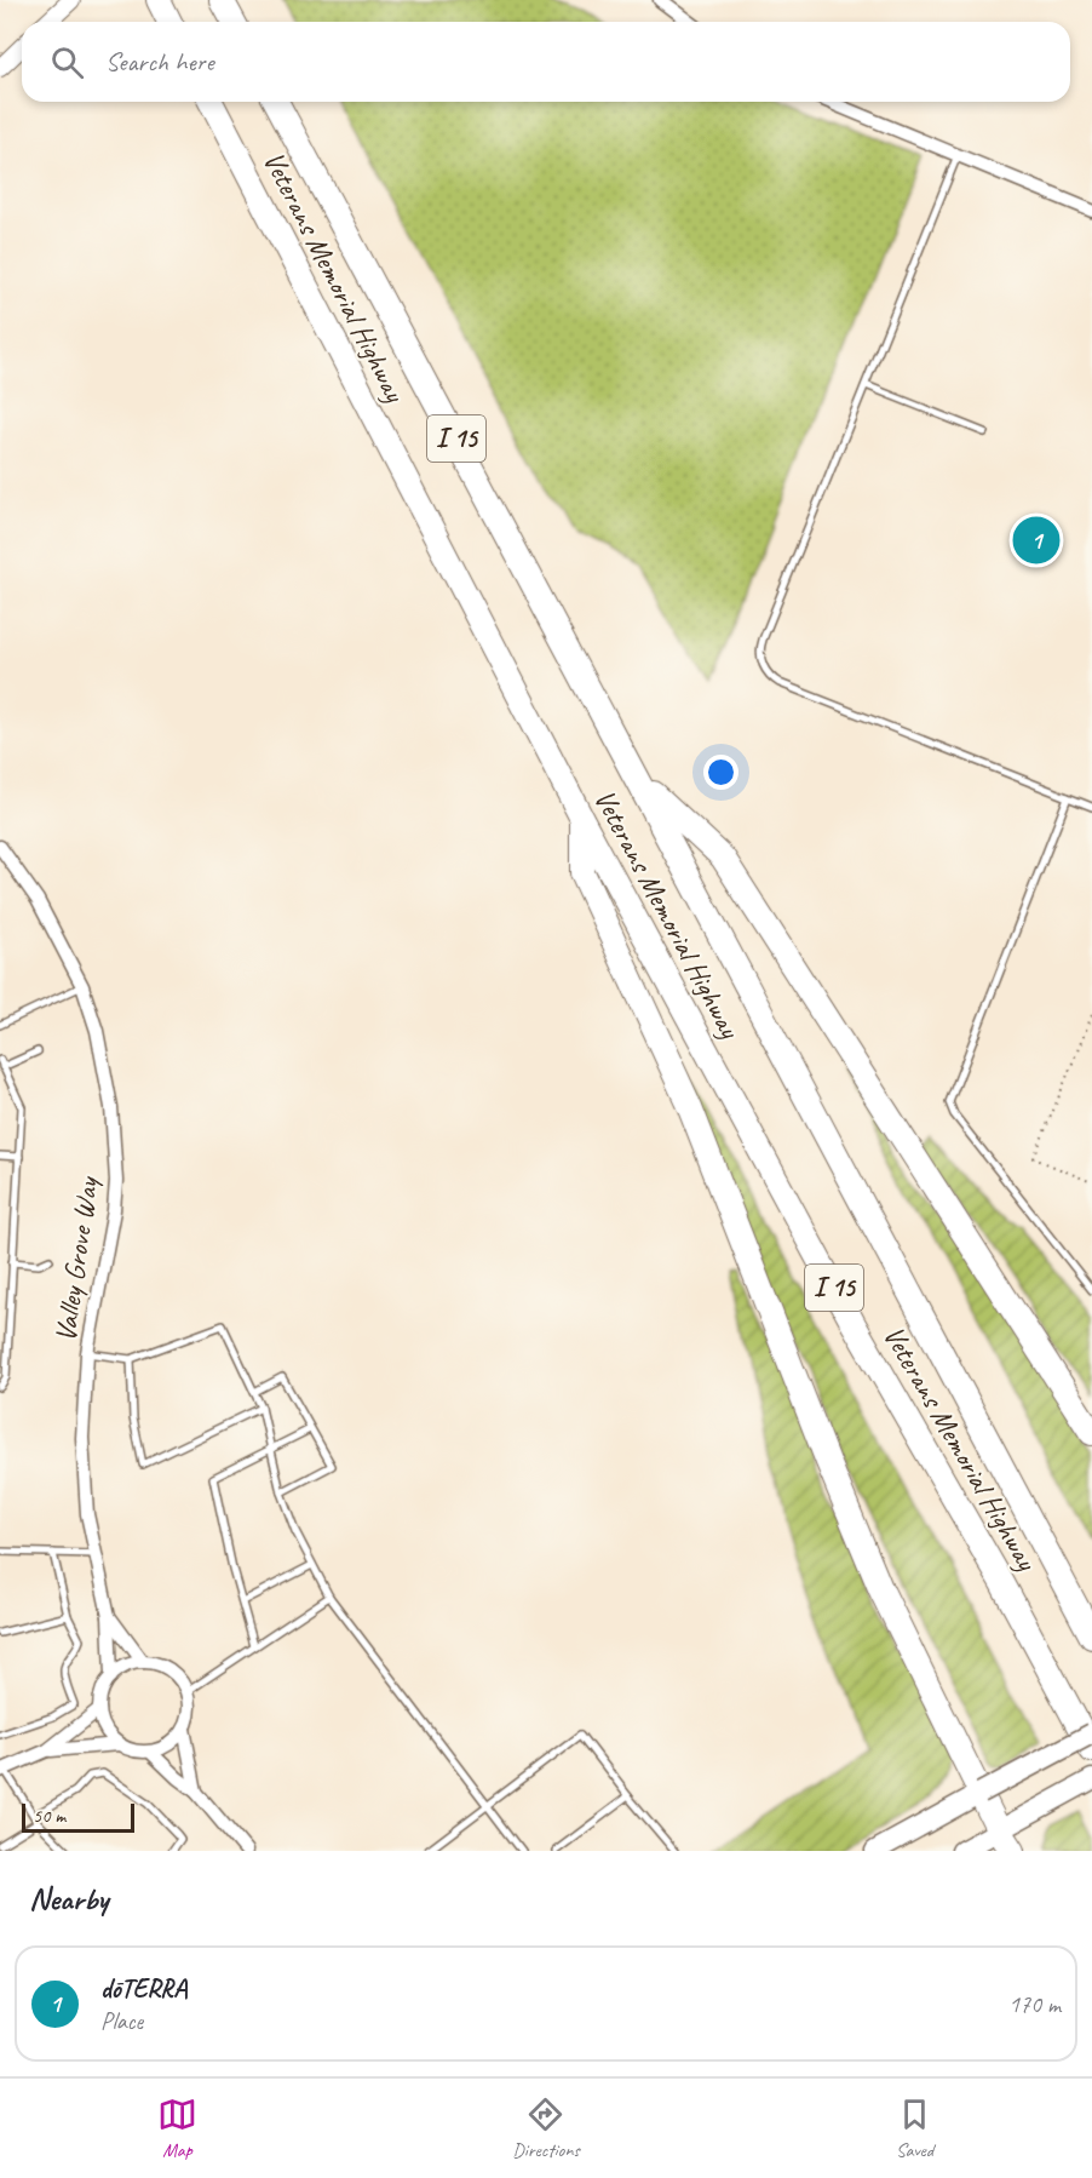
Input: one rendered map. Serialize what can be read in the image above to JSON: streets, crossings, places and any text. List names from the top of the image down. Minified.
{"streets":{"highway":["Veterans Memorial Highway","I 15"],"street":["Valley Grove Way"]},"scale_bar":"50 m","page":{"search":"Search here","pins":"1","scale":"50 m","heading":"Nearby","list":[{"mark":"1","name":"dōTERRA","note":"Place","value":"170 m"}],"nav":["Map","Directions","Saved"]}}
